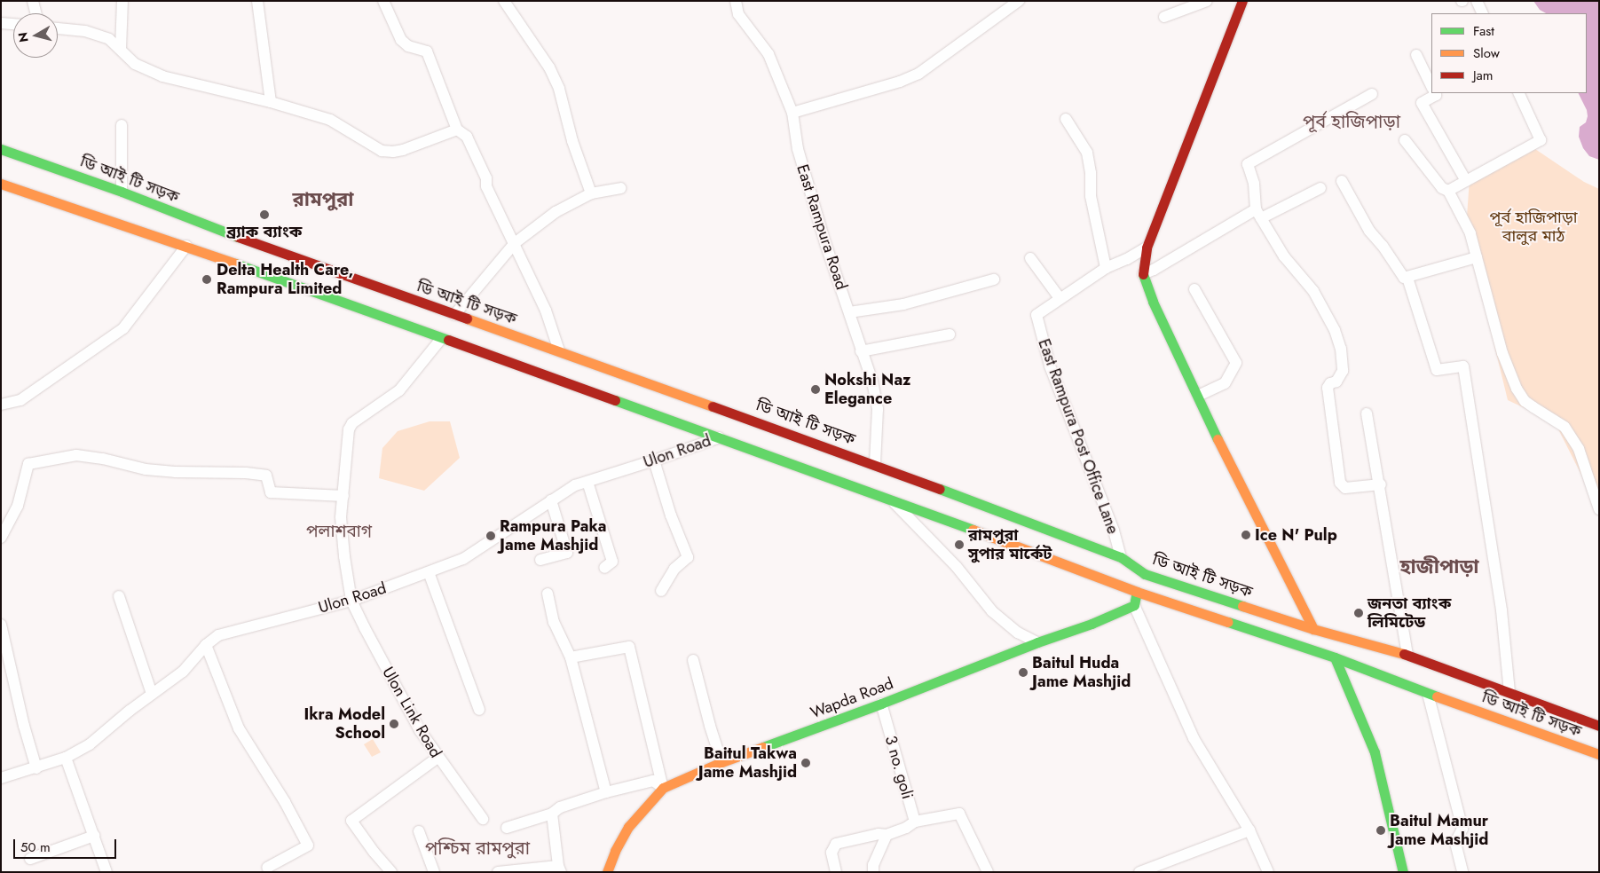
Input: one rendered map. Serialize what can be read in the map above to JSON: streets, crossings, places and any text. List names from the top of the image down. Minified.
{"streets":{"main road":["ডি আই টি সড়ক","Wapda Road"],"street":["East Rampura Road","East Rampura Post Office Lane","Ulon Road","Ulon Link Road","3 no. goli"]},"crossings":[["ডি আই টি সড়ক","East Rampura Road"],["ডি আই টি সড়ক","East Rampura Post Office Lane"],["ডি আই টি সড়ক","Ulon Road"],["ডি আই টি সড়ক","Ulon Link Road"],["Ulon Road","Ulon Link Road"],["Wapda Road","3 no. goli"]],"districts":["পূর্ব হাজিপাড়া","রামপুরা","পলাশবাগ","হাজীপাড়া","পশ্চিম রামপুরা"],"parks":["পূর্ব হাজিপাড়া বালুর মাঠ"],"places":["ব্র্যাক ব্যাংক","Delta Health Care, Rampura Limited","Nokshi Naz Elegance","Ice N' Pulp","Rampura Paka Jame Mashjid","রামপুরা সুপার মার্কেট","জনতা ব্যাংক লিমিটেড","Baitul Huda Jame Mashjid","Ikra Model School","Baitul Takwa Jame Mashjid","Baitul Mamur Jame Mashjid"],"legend":["Fast","Slow","Jam"],"scale_bar":"50 m","north":"left"}
